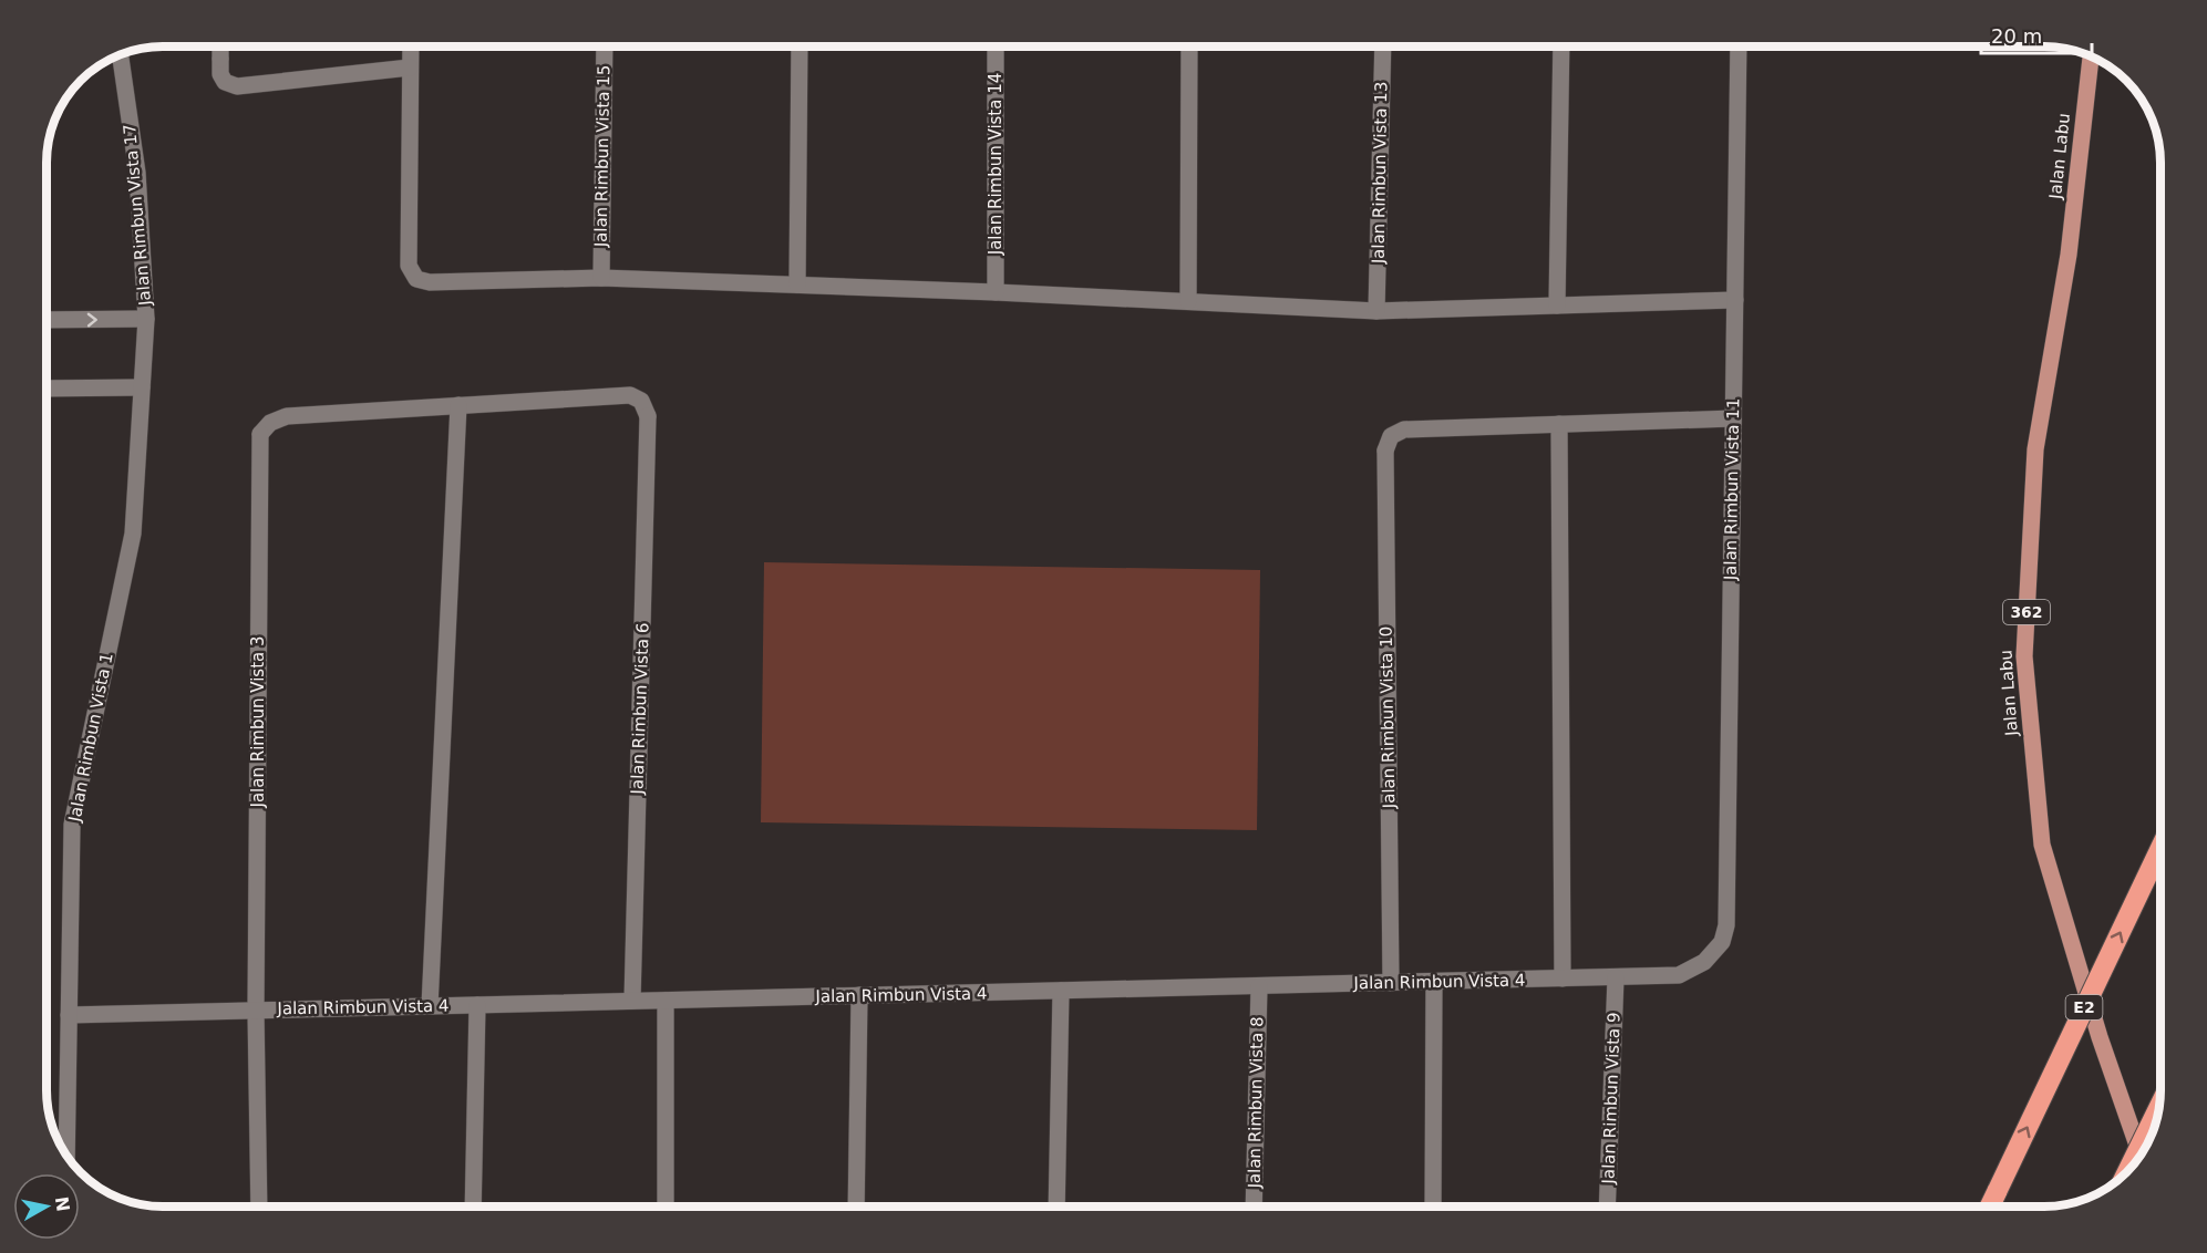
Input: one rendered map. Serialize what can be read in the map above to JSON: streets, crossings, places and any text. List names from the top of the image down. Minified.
{"streets":{"highway":["E2"],"main road":["Jalan Labu","362"],"street":["Jalan Rimbun Vista 15","Jalan Rimbun Vista 14","Jalan Rimbun Vista 13","Jalan Rimbun Vista 17","Jalan Rimbun Vista 11","Jalan Rimbun Vista 6","Jalan Rimbun Vista 10","Jalan Rimbun Vista 3","Jalan Rimbun Vista 1","Jalan Rimbun Vista 4","Jalan Rimbun Vista 9","Jalan Rimbun Vista 8"]},"crossings":[["Jalan Rimbun Vista 17","Jalan Rimbun Vista 1"],["Jalan Rimbun Vista 11","Jalan Rimbun Vista 4"],["Jalan Rimbun Vista 6","Jalan Rimbun Vista 3"],["Jalan Rimbun Vista 6","Jalan Rimbun Vista 4"],["Jalan Rimbun Vista 10","Jalan Rimbun Vista 4"],["Jalan Rimbun Vista 3","Jalan Rimbun Vista 4"],["Jalan Rimbun Vista 1","Jalan Rimbun Vista 4"],["Jalan Rimbun Vista 4","Jalan Rimbun Vista 9"],["Jalan Rimbun Vista 4","Jalan Rimbun Vista 8"]],"scale_bar":"20 m","north":"right"}
